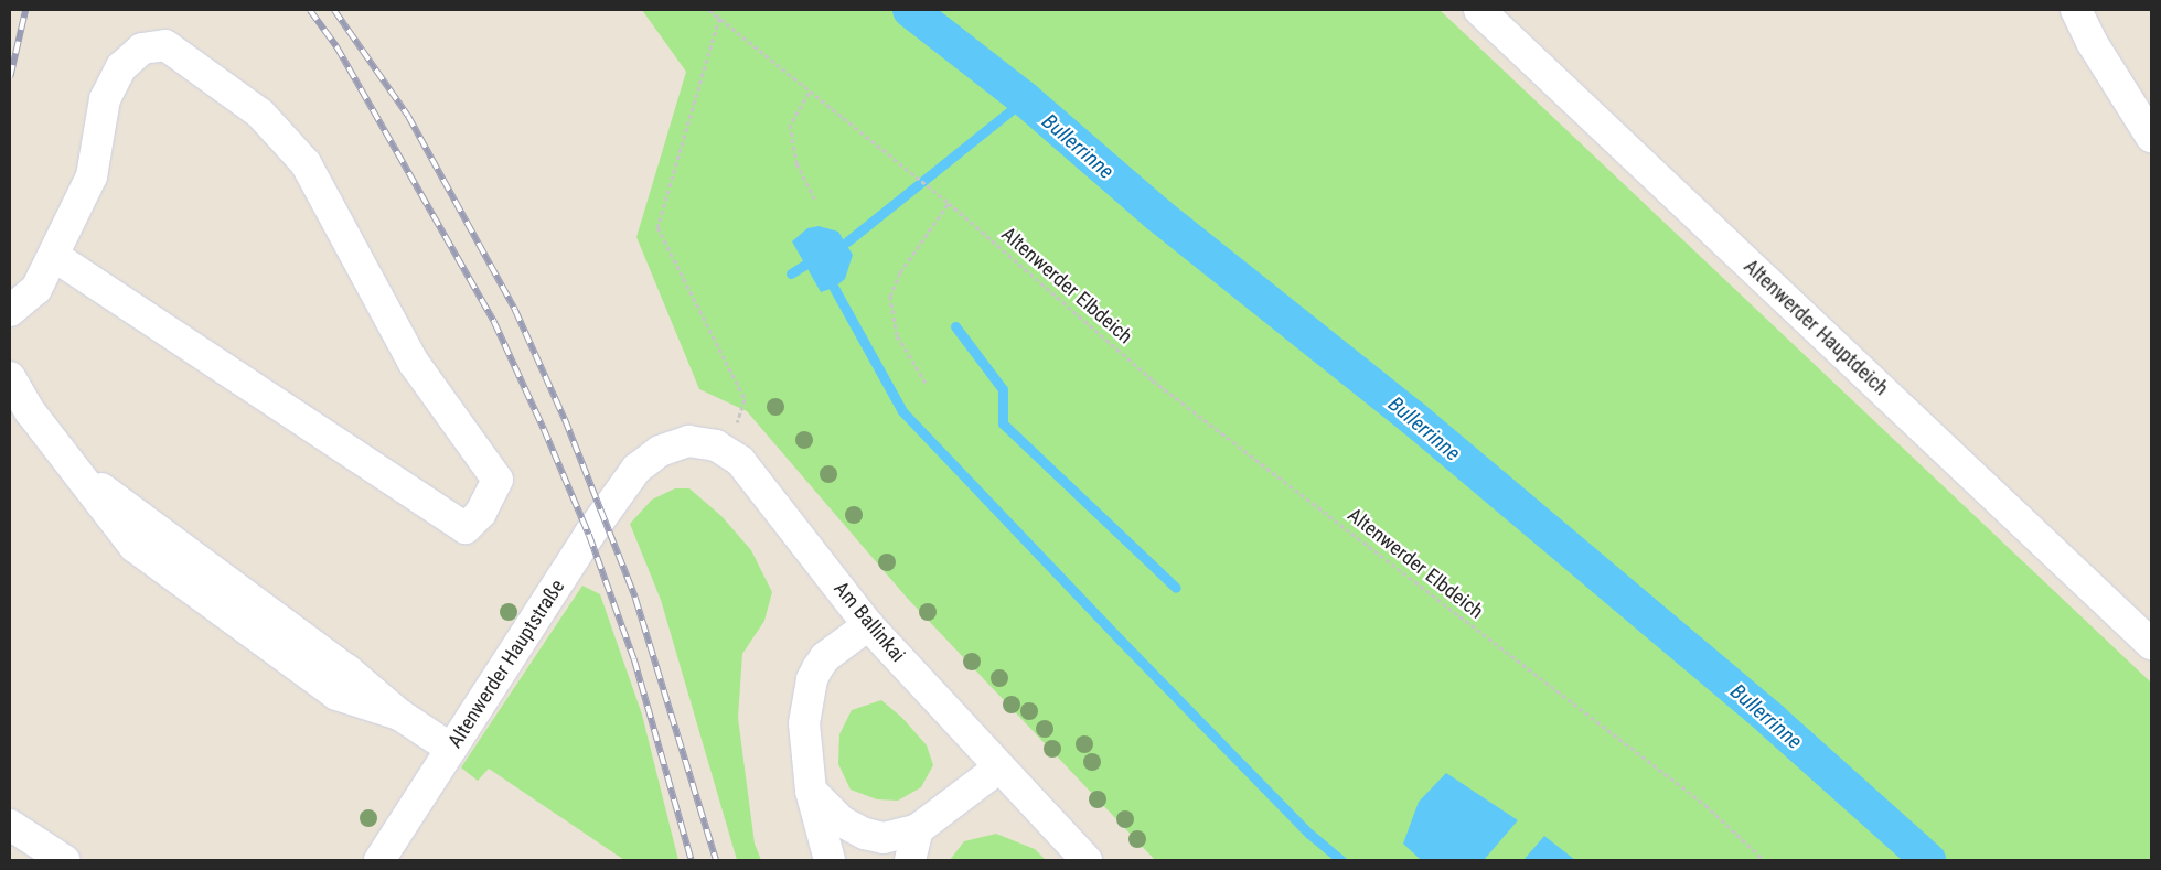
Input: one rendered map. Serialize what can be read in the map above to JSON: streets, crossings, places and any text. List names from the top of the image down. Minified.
{"streets":{"street":["Altenwerder Hauptdeich","Am Ballinkai","Altenwerder Hauptstraße"],"path":["Altenwerder Elbdeich"]},"crossings":[["Am Ballinkai","Altenwerder Hauptstraße"]],"water":["Bullerrinne"]}
